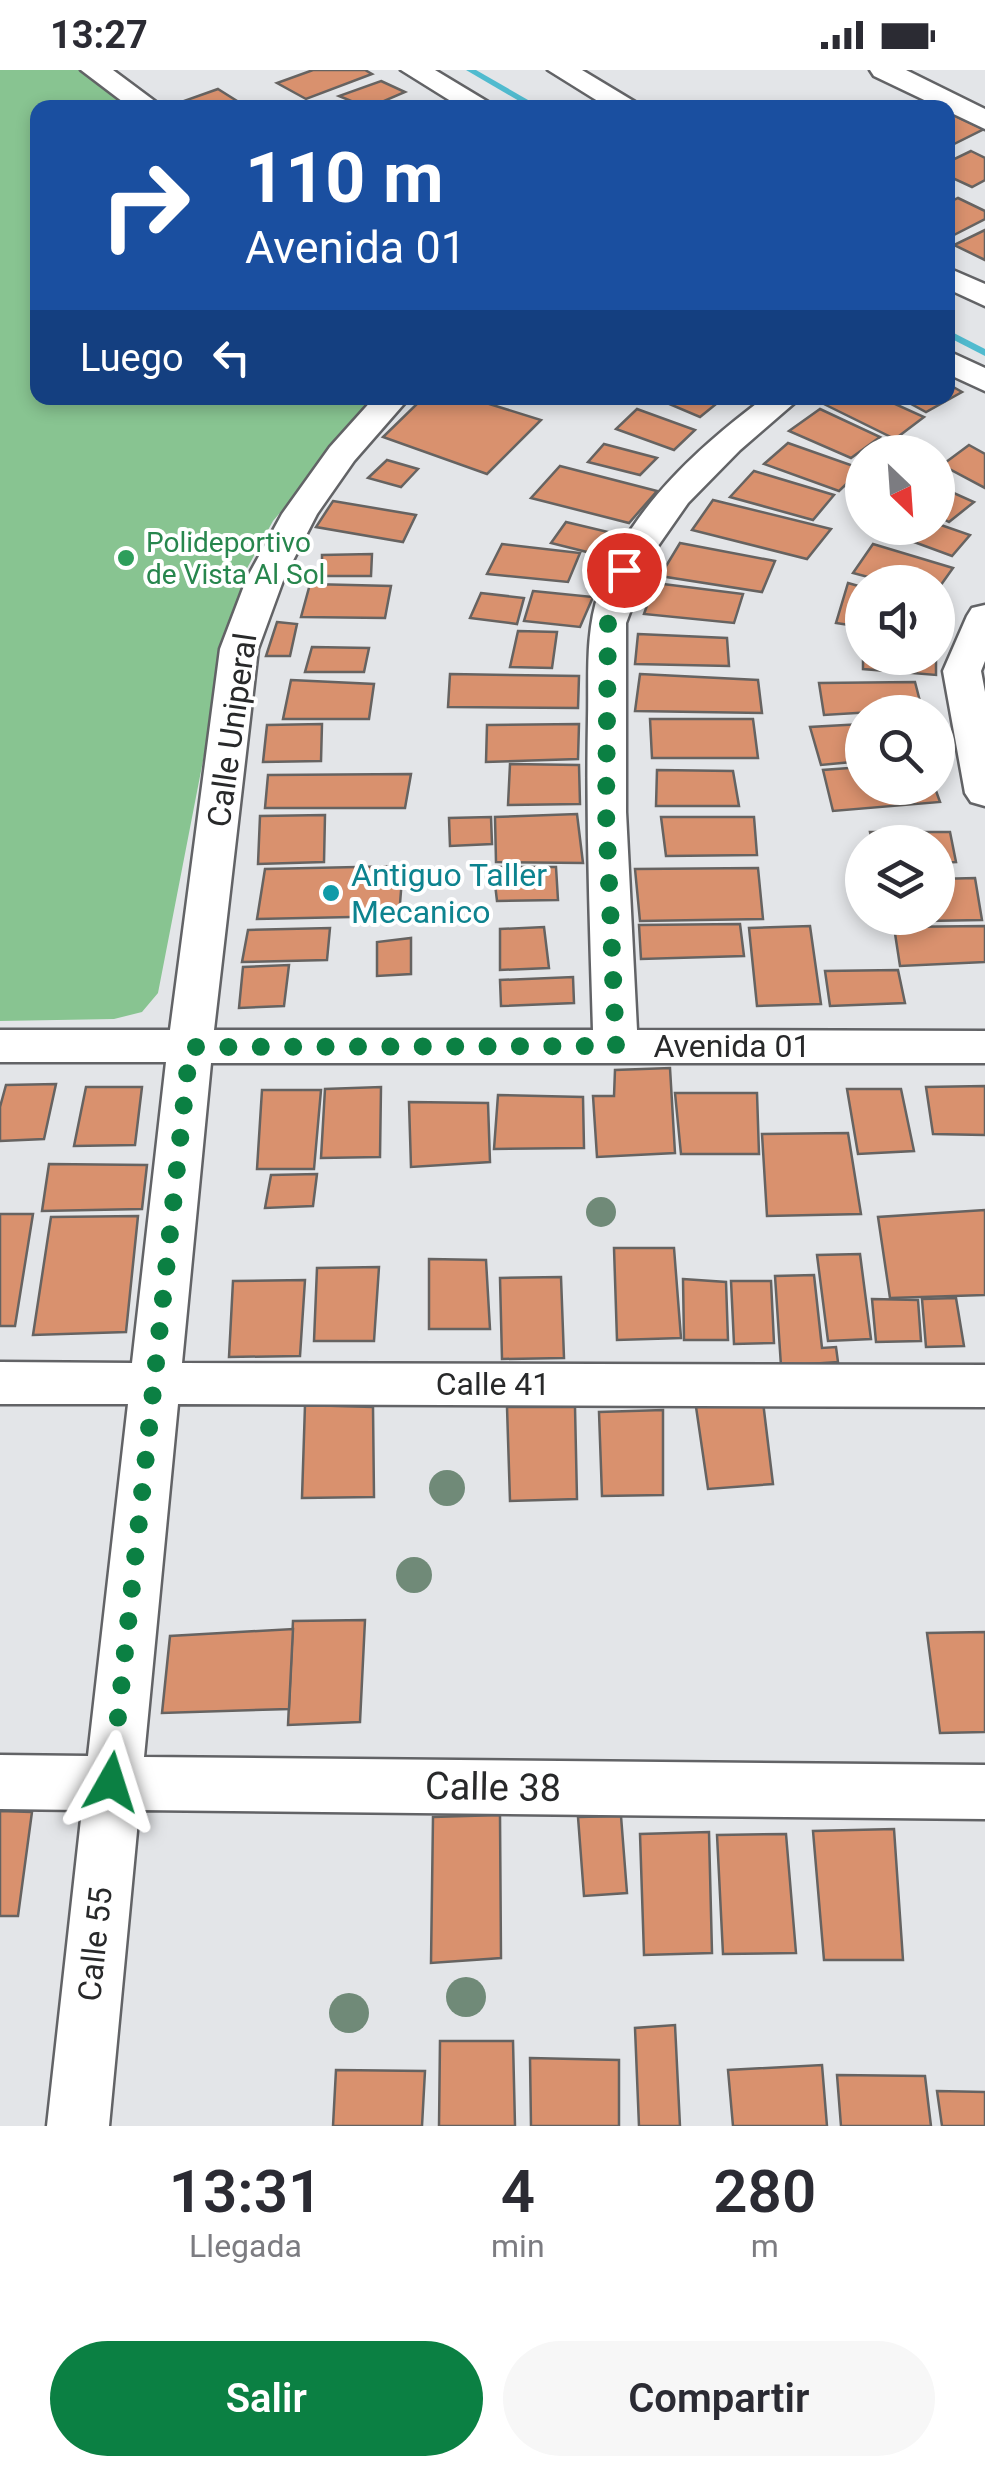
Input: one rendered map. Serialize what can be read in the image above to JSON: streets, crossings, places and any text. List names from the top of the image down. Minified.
{"streets":{"street":["Calle Uniperal","Avenida 01","Calle 41","Calle 38","Calle 55"]},"crossings":[["Calle Uniperal","Avenida 01"],["Calle Uniperal","Calle 55"],["Avenida 01","Calle 55"],["Calle 41","Calle 55"],["Calle 38","Calle 55"]],"places":["Polideportivo de Vista Al Sol","Antiguo Taller Mecanico"],"north":"bottom right","page":{"status":"13:27","turn":["110 m","Avenida 01"],"then":"Luego","eta":["13:31","Llegada","4","min","280","m"],"buttons":["Salir","Compartir"]}}
